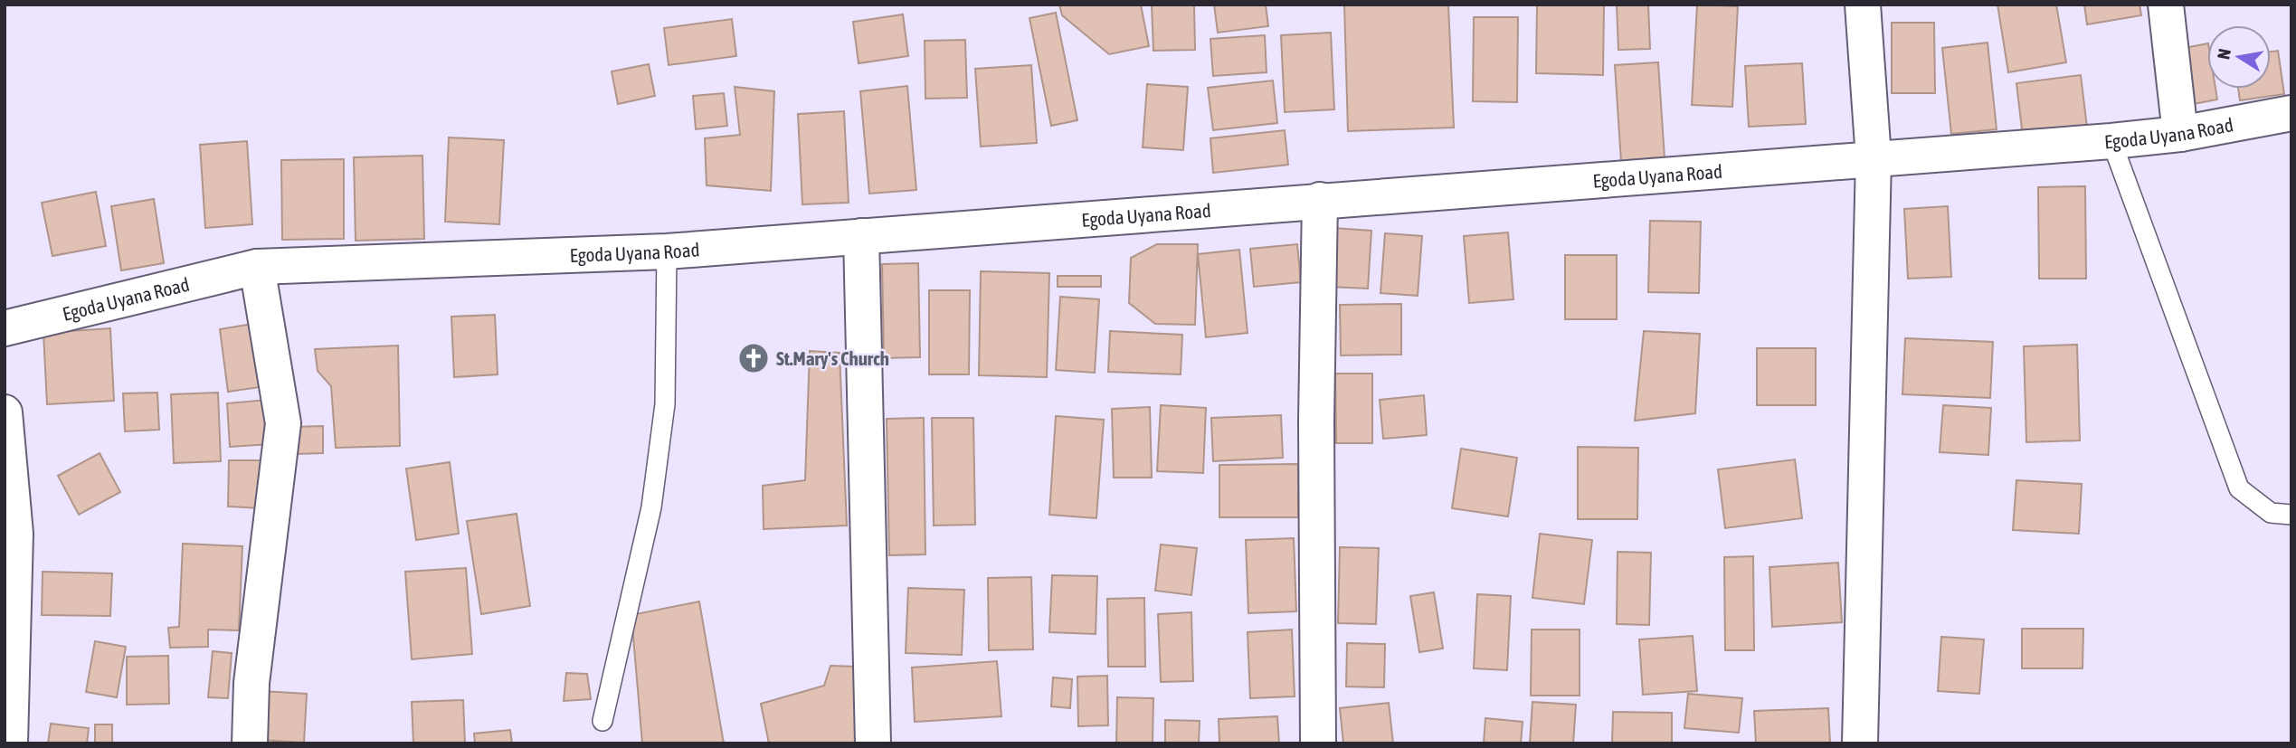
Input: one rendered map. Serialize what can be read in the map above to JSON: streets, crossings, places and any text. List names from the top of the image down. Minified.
{"streets":{"street":["Egoda Uyana Road"]},"places":{"church":["St.Mary's Church"]},"north":"left"}
